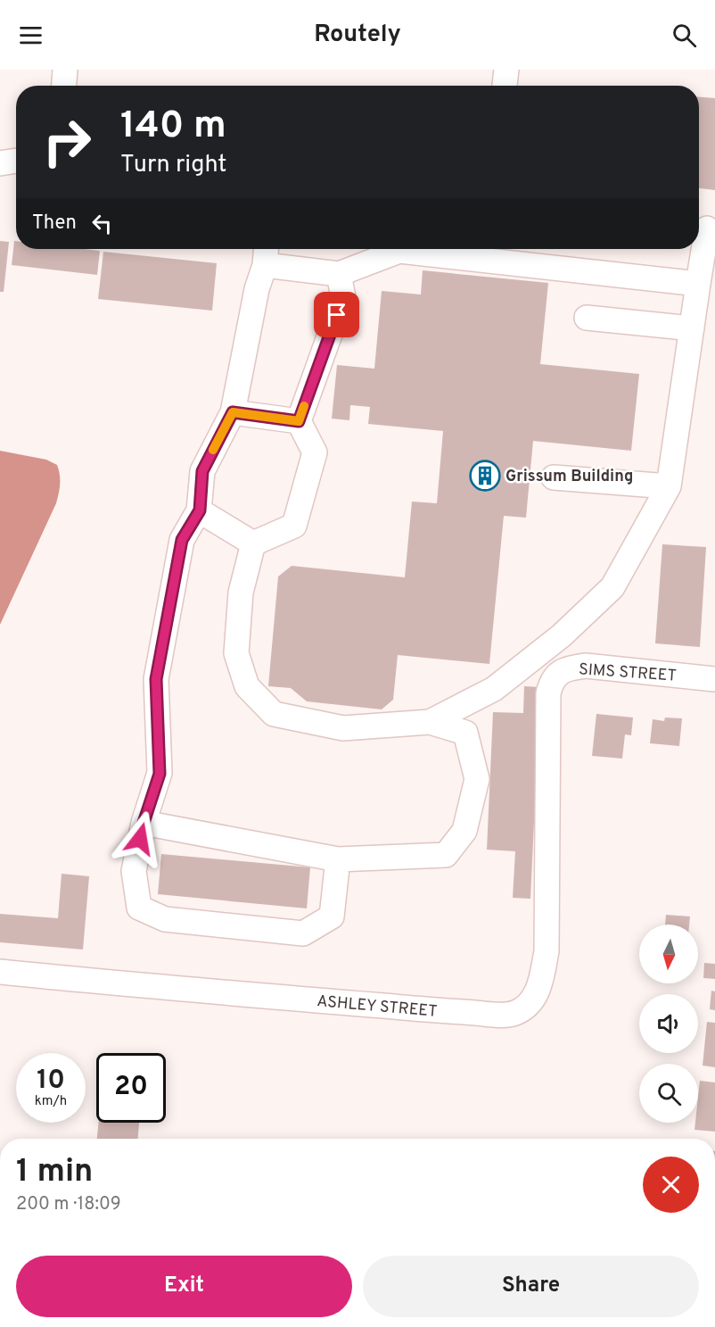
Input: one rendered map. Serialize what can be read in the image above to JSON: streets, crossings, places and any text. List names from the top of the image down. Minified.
{"streets":{"street":["SIMS STREET","ASHLEY STREET"]},"crossings":[["SIMS STREET","ASHLEY STREET"]],"places":{"building":["Grissum Building"]},"north":"bottom","page":{"header":"Routely","turn":["140 m","Turn right"],"then":"Then","speed":"10 km/h","limit":"20","heading":["1 min","200 m · 18:09"],"buttons":["Exit","Share"]}}
